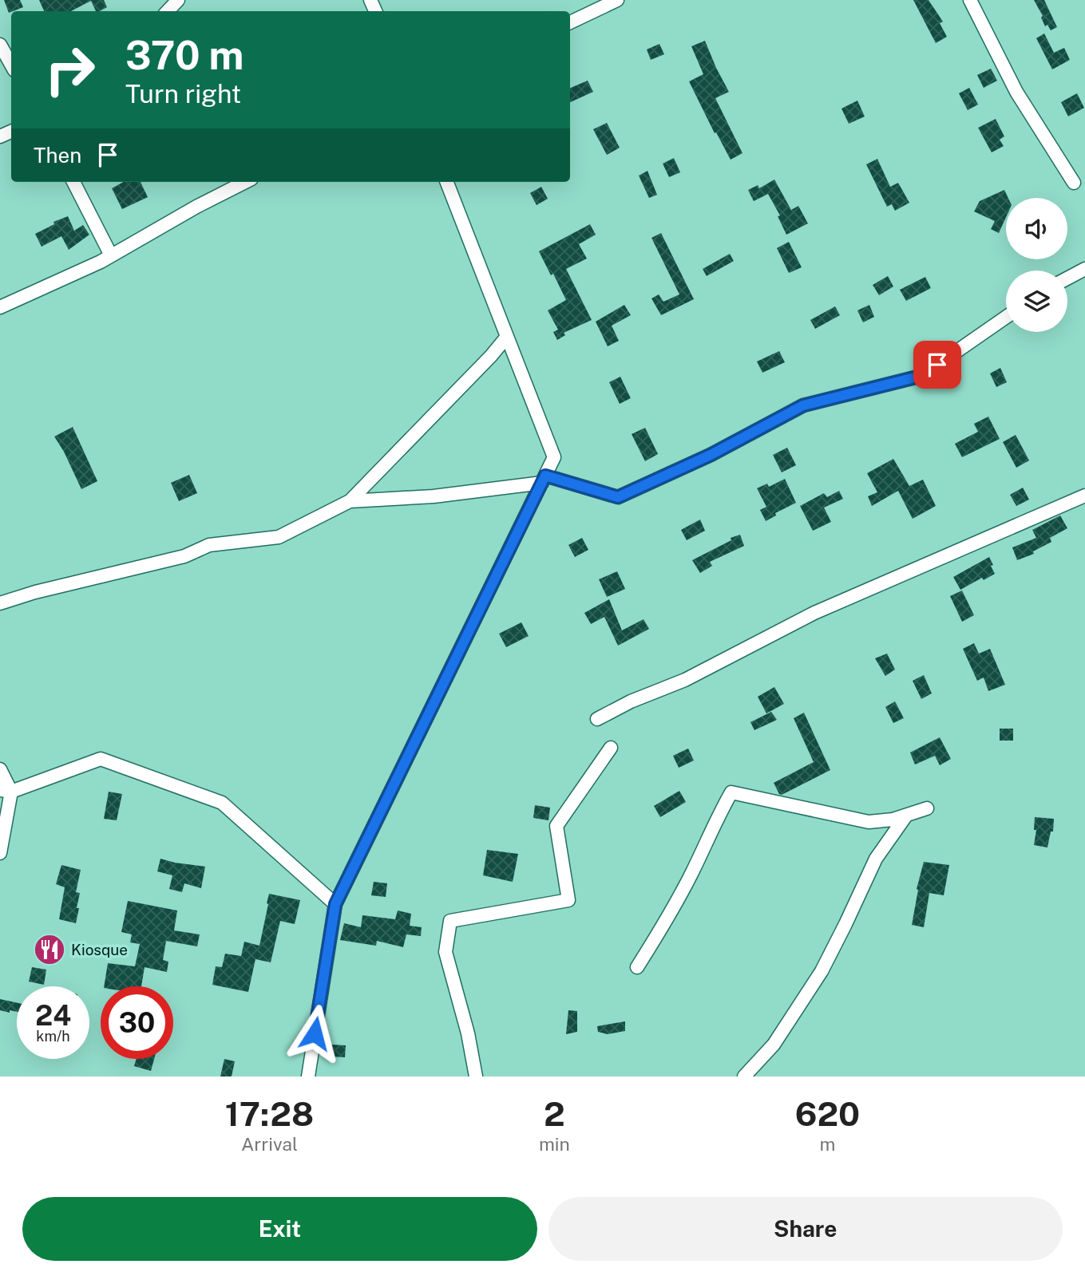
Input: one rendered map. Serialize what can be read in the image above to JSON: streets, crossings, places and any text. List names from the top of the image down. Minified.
{"places":{"restaurant":["Kiosque"]},"page":{"turn":["370 m","Turn right"],"then":"Then","speed":"24 km/h","limit":"30","eta":["17:28","Arrival","2","min","620","m"],"buttons":["Exit","Share"]}}
